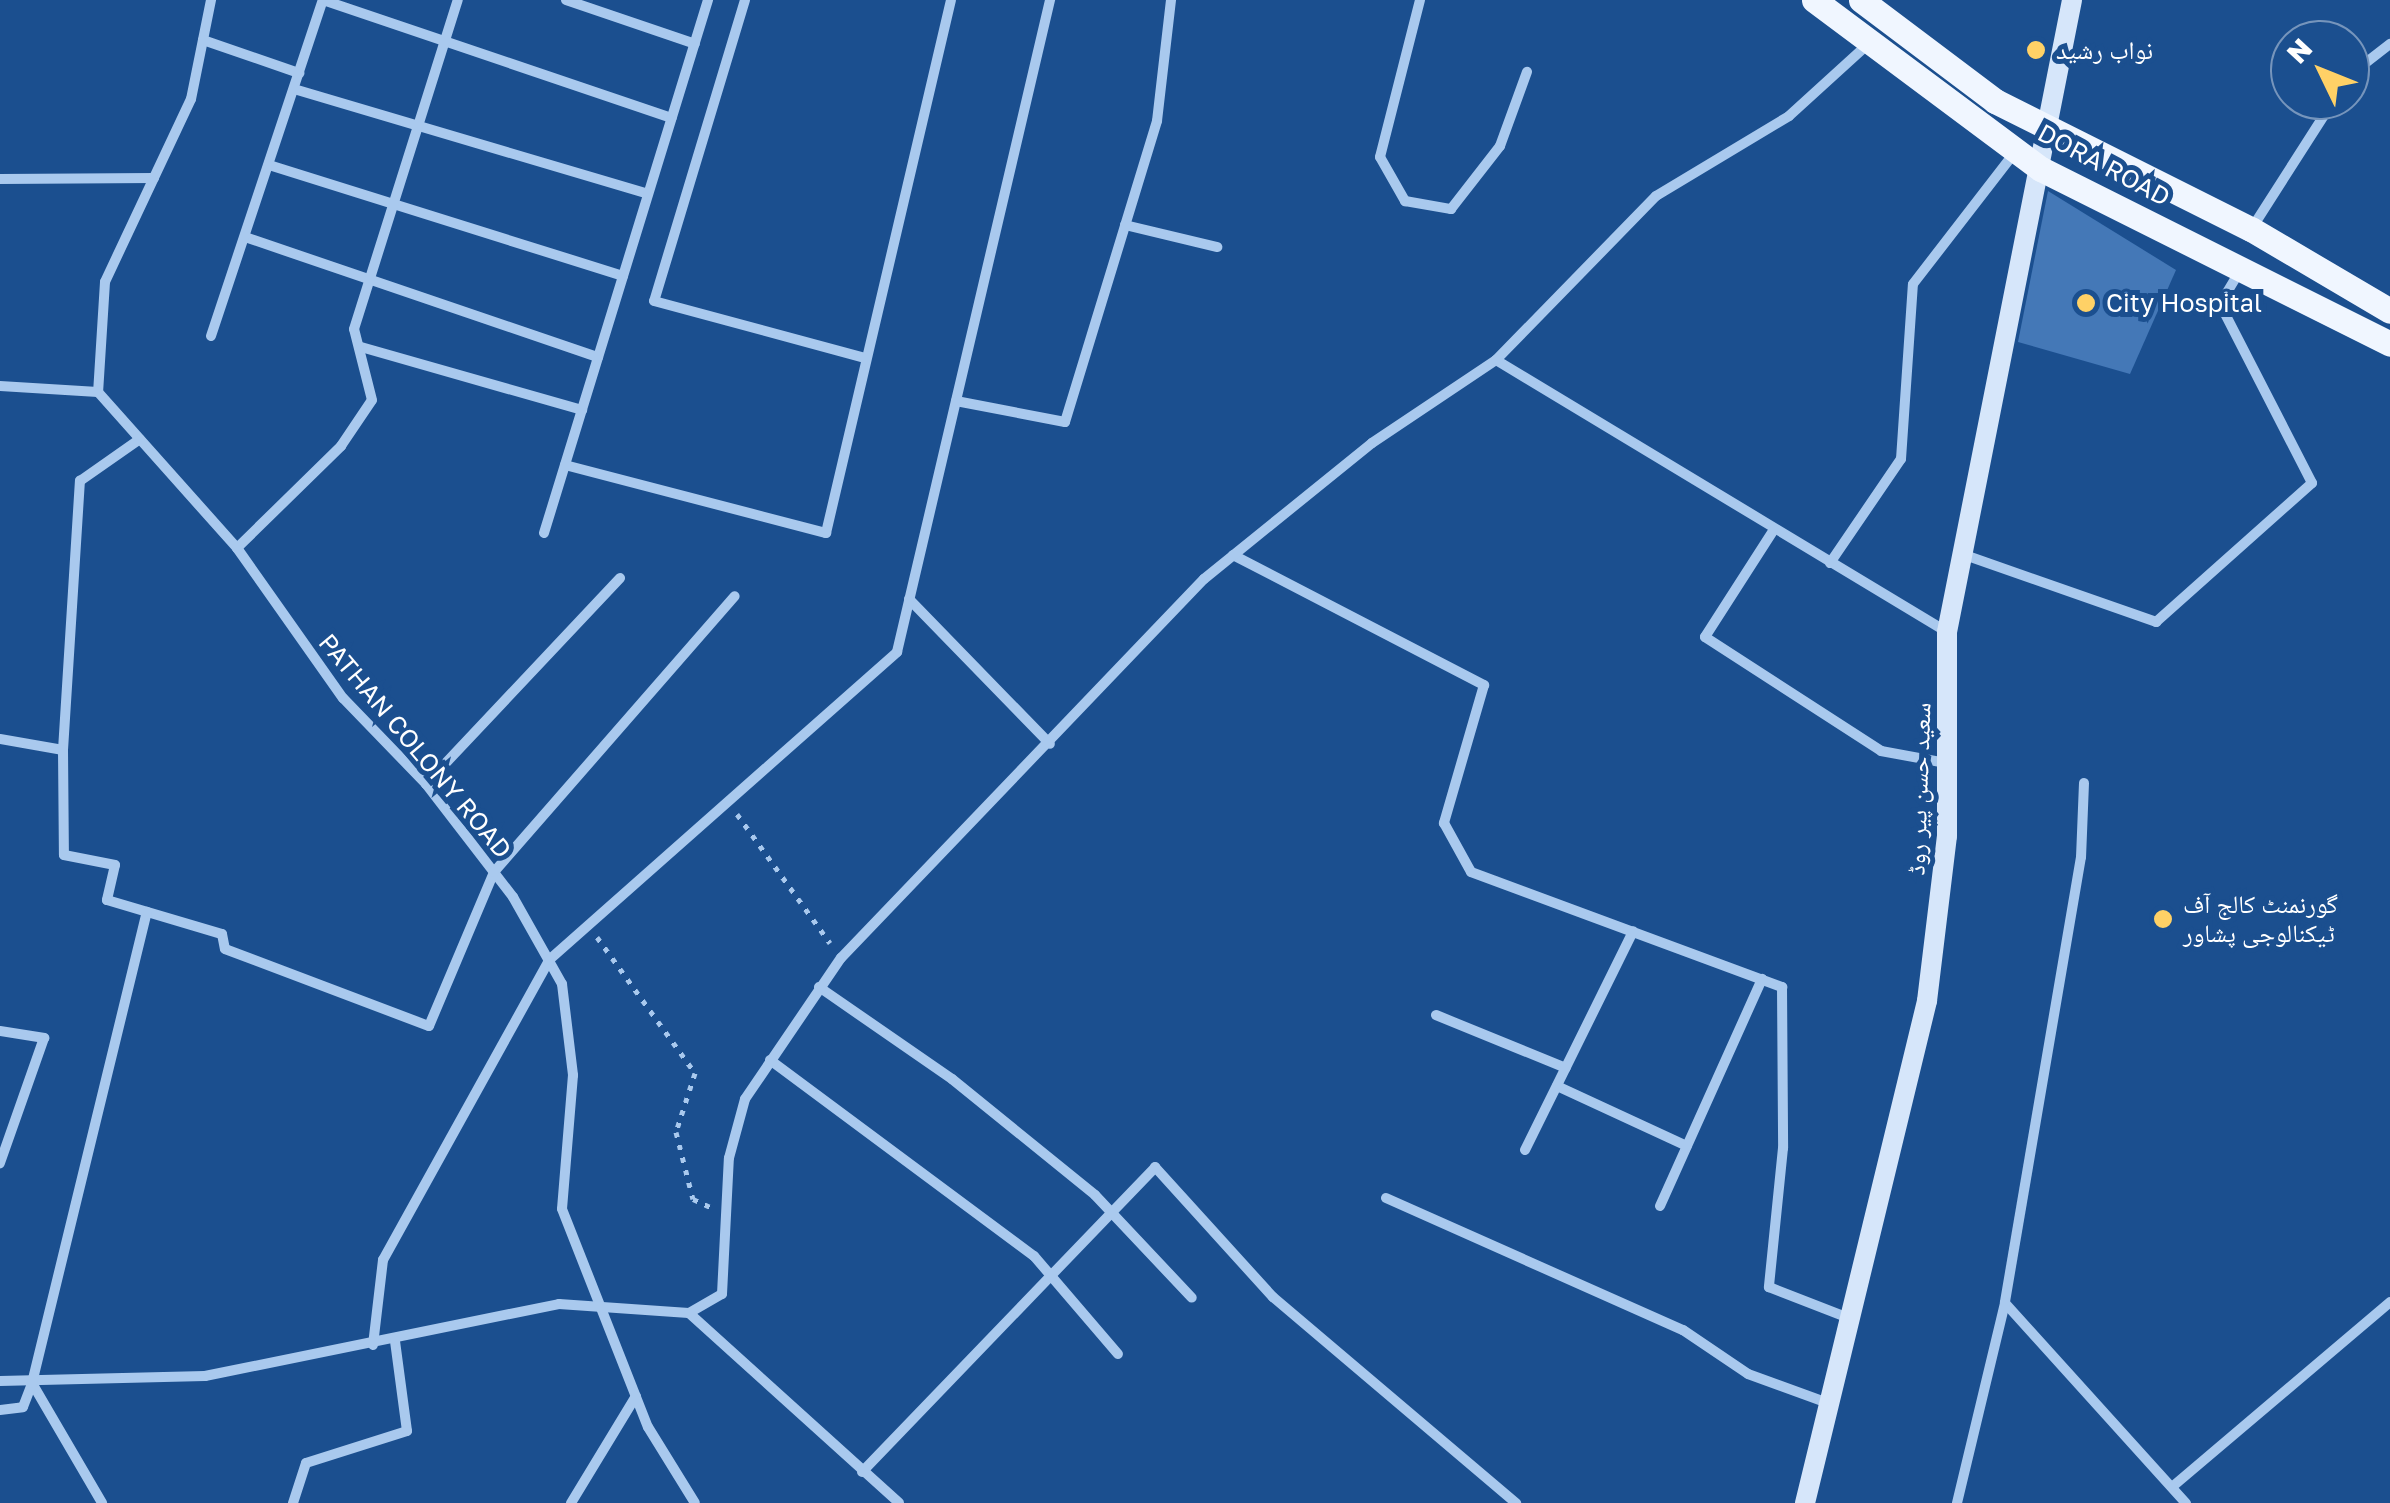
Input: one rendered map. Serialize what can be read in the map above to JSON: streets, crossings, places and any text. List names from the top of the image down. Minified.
{"streets":{"main road":["DORA ROAD"],"street":["PATHAN COLONY ROAD","سعید حسن پیر روڈ"]},"crossings":[["DORA ROAD","سعید حسن پیر روڈ"]],"places":["نواب رشید","City Hospital","گورنمنٹ کالج آف ٹیکنالوجی پشاور"],"north":"top left"}
